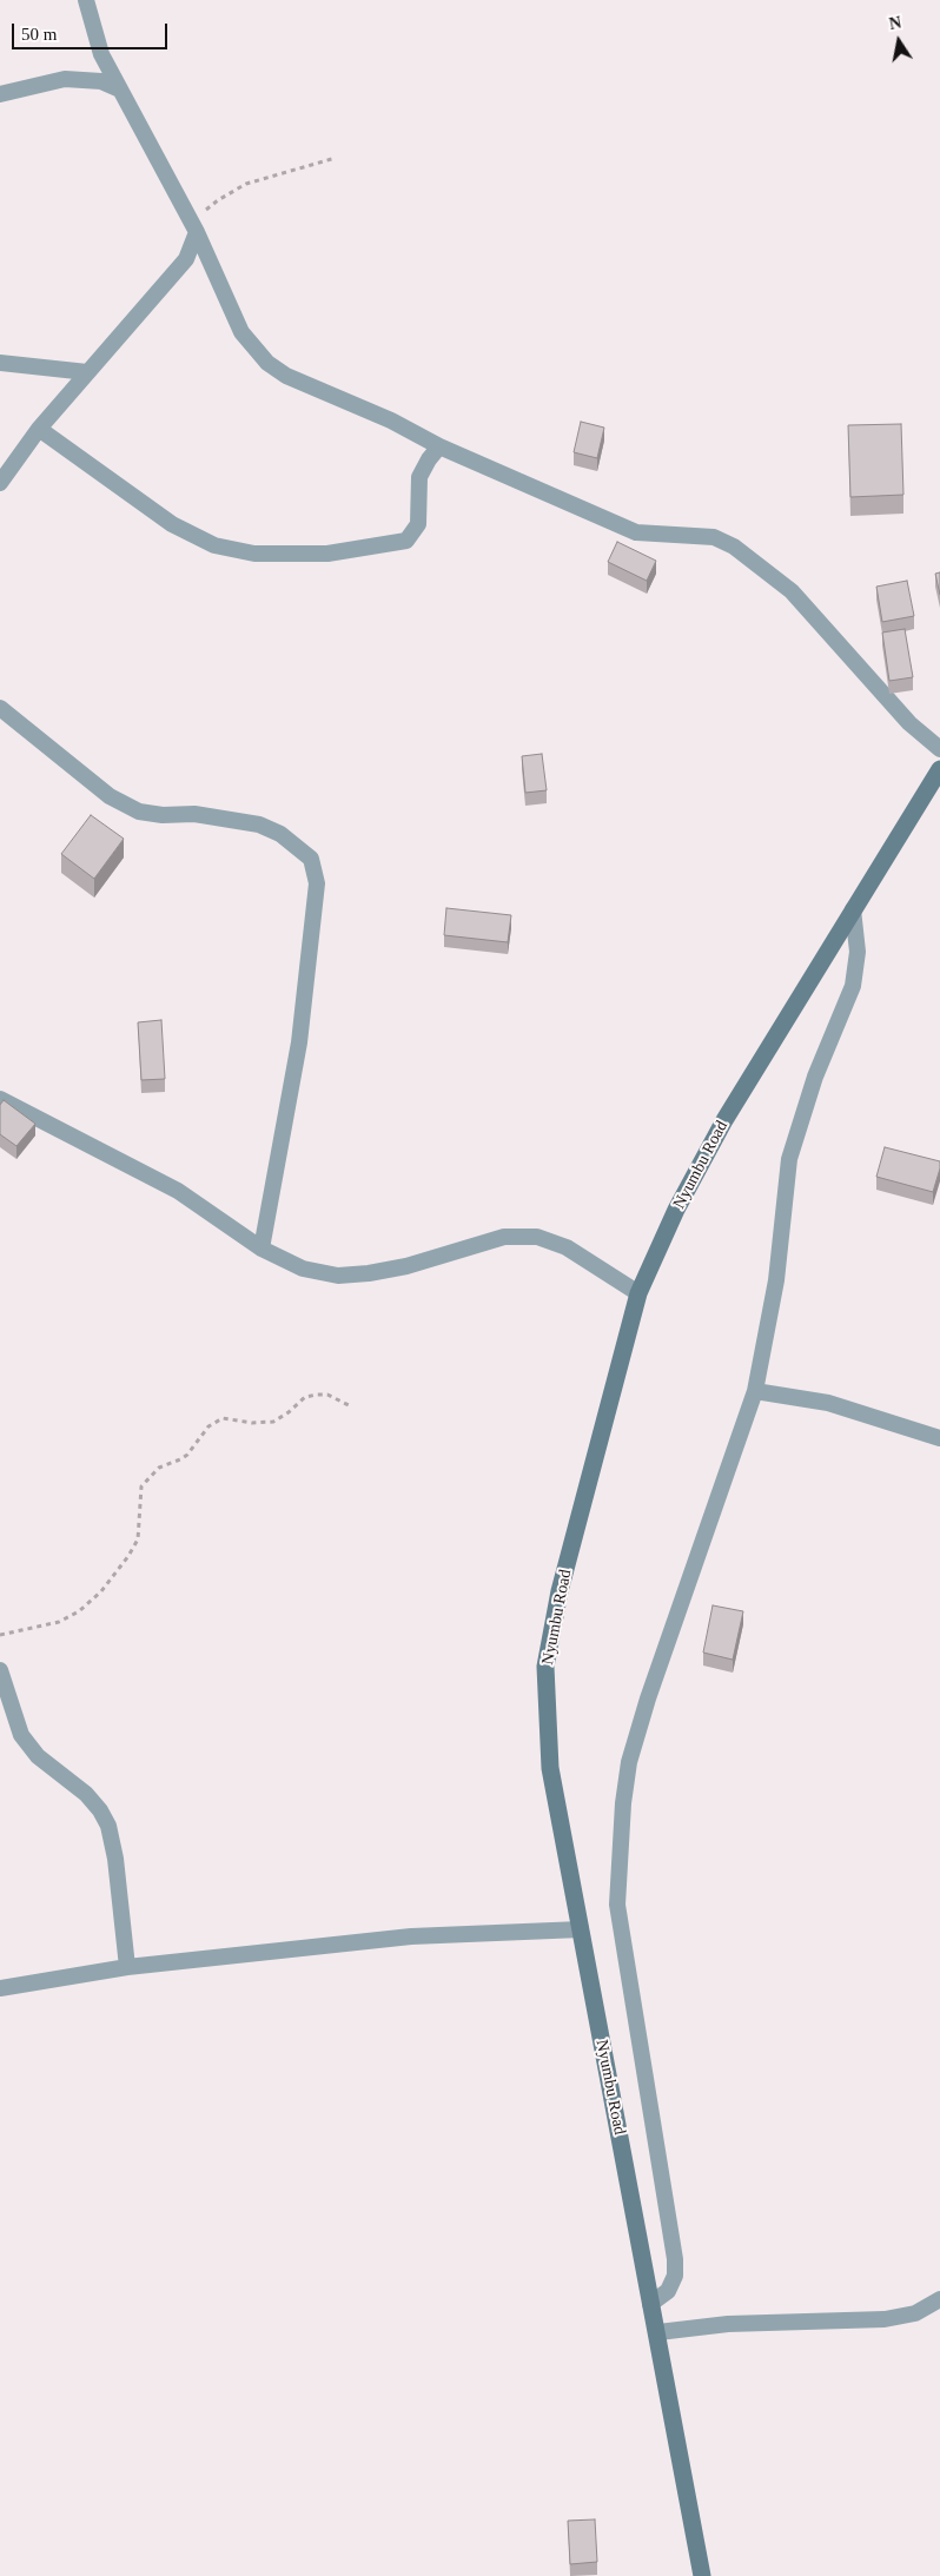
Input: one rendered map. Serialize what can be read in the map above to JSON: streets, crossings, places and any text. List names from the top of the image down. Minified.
{"streets":{"street":["Nyumbu Road"]},"scale_bar":"50 m","north":"top"}
